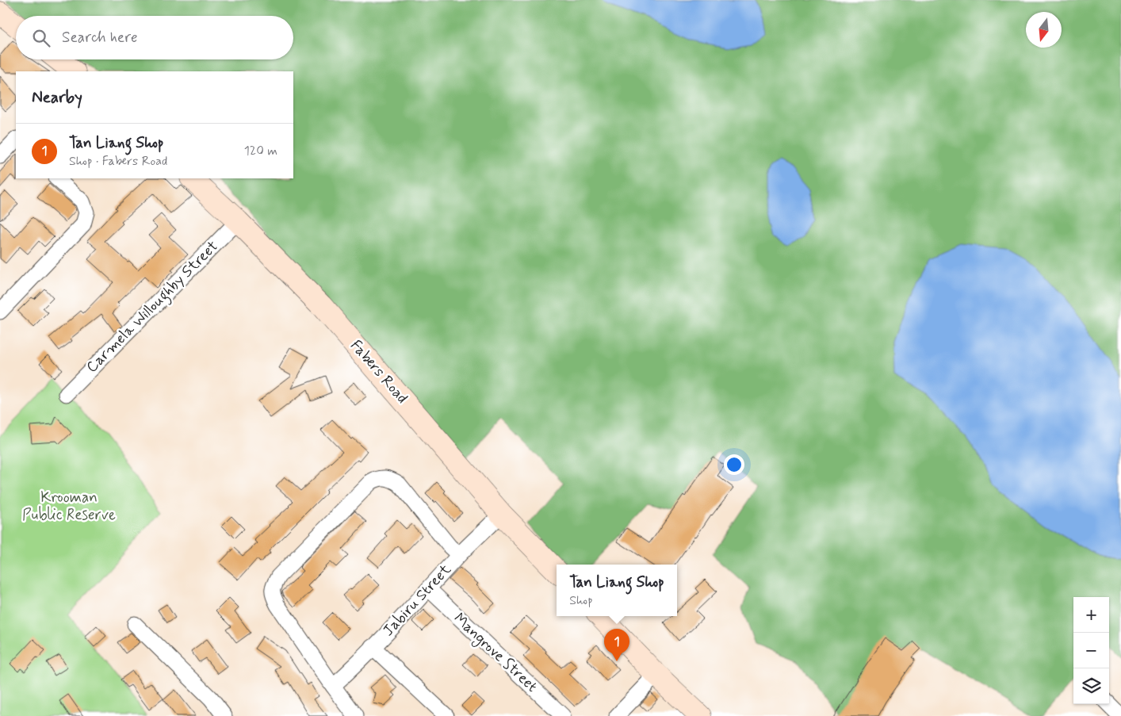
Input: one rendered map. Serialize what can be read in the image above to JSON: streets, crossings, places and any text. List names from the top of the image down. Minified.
{"streets":{"main road":["Fabers Road"],"street":["Carmela Willoughby Street","Jabiru Street","Mangrove Street"]},"crossings":[["Carmela Willoughby Street","Fabers Road"],["Fabers Road","Jabiru Street"],["Jabiru Street","Mangrove Street"]],"parks":["Krooman Public Reserve"],"north":"bottom","page":{"search":"Search here","heading":"Nearby","list":[{"mark":"1","name":"Tan Liang Shop","note":"Shop · Fabers Road","value":"120 m"}],"popup":["Tan Liang Shop","Shop"],"map_buttons":["+","−"],"pins":"1"}}
